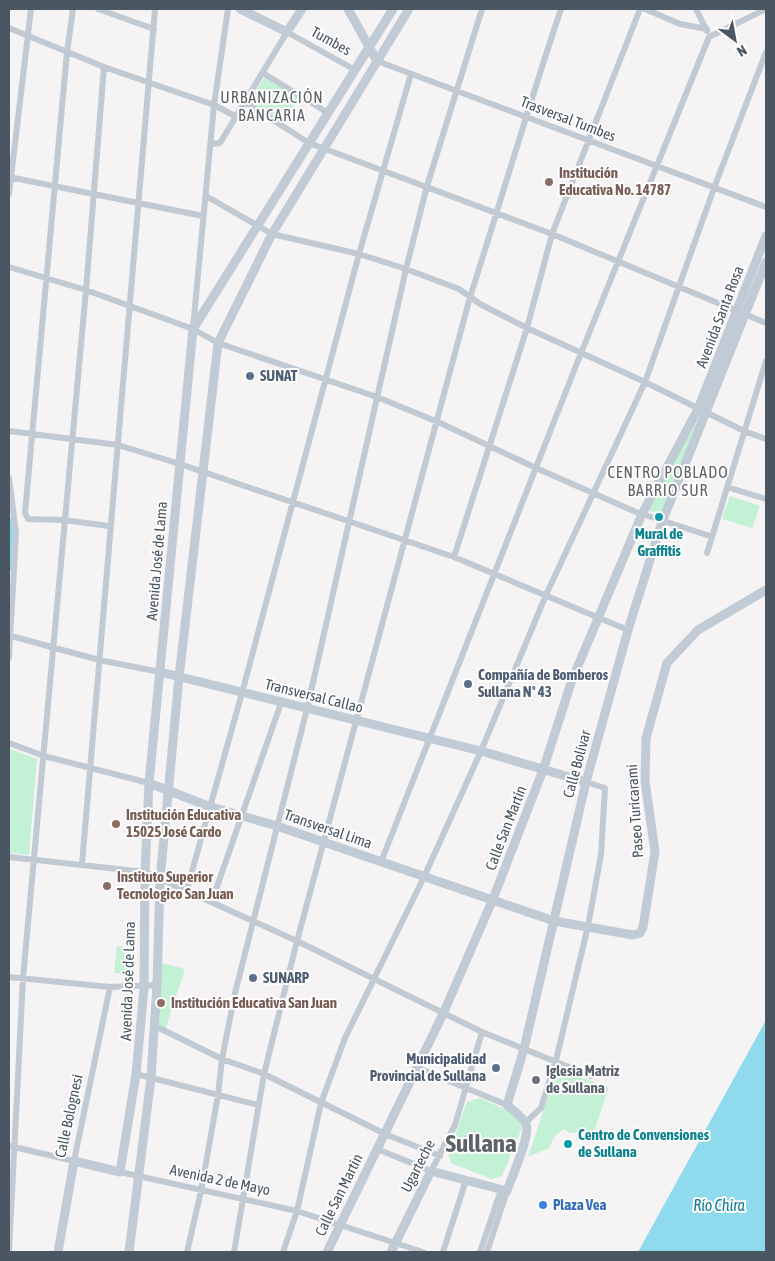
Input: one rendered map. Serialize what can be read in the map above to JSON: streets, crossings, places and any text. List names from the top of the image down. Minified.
{"streets":{"street":["Tumbes","Trasversal Tumbes","Avenida Santa Rosa","Avenida José de Lama","Transversal Callao","Calle Bolívar","Paseo Turicarami","Calle San Martín","Transversal Lima","Calle Bolognesi","Ugarteche","Avenida 2 de Mayo"]},"crossings":[["Tumbes","Avenida José de Lama"],["Trasversal Tumbes","Avenida José de Lama"],["Avenida Santa Rosa","Calle Bolívar"],["Avenida Santa Rosa","Calle San Martín"],["Avenida José de Lama","Transversal Callao"],["Avenida José de Lama","Transversal Lima"],["Avenida José de Lama","Avenida 2 de Mayo"],["Transversal Callao","Calle Bolívar"],["Transversal Callao","Calle San Martín"],["Transversal Callao","Transversal Lima"],["Calle Bolívar","Calle San Martín"],["Calle Bolívar","Transversal Lima"],["Paseo Turicarami","Transversal Lima"],["Calle San Martín","Transversal Lima"],["Calle San Martín","Avenida 2 de Mayo"],["Calle Bolognesi","Avenida 2 de Mayo"],["Ugarteche","Avenida 2 de Mayo"]],"districts":["URBANIZACIÓN BANCARIA","CENTRO POBLADO BARRIO SUR","Sullana"],"water":["Río Chira"],"places":["Institución Educativa No. 14787","SUNAT","Mural de Graffitis","Compañía de Bomberos Sullana Nº 43","Institución Educativa 15025 José Cardo","Instituto Superior Tecnologico San Juan","SUNARP","Institución Educativa San Juan","Municipalidad Provincial de Sullana","Iglesia Matriz de Sullana","Centro de Convensiones de Sullana","Plaza Vea"],"north":"bottom right"}
